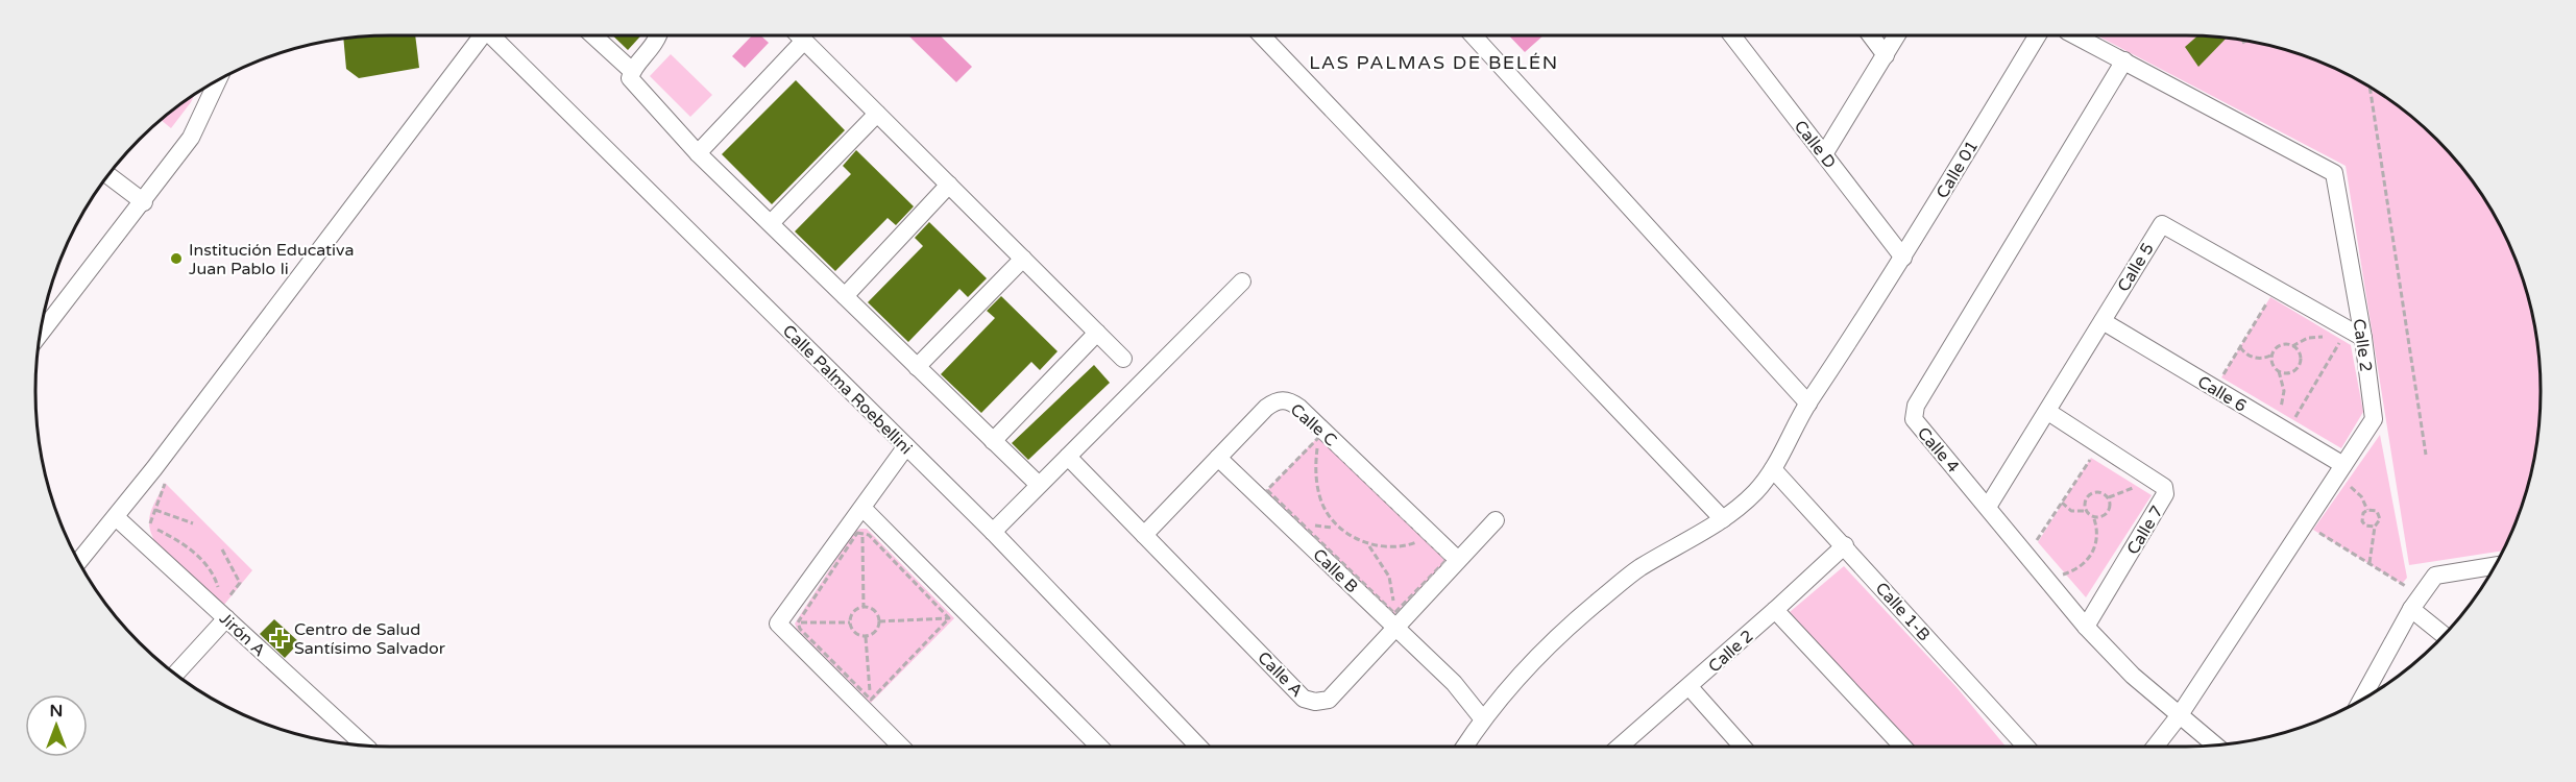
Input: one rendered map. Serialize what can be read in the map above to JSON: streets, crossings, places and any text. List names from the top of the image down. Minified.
{"streets":{"street":["Calle D","Calle 01","Calle 5","Calle 2","Calle Palma Roebellini","Calle 6","Calle C","Calle 4","Calle 7","Calle B","Calle 1-B","Jirón A","Calle A"]},"crossings":[["Calle D","Calle 01"],["Calle 01","Calle B"],["Calle 01","Calle 1-B"],["Calle 5","Calle 2"],["Calle 5","Calle 6"],["Calle 5","Calle 4"],["Calle 5","Calle 7"],["Calle 2","Calle 6"],["Calle 2","Calle 4"],["Calle 2","Calle 1-B"],["Calle C","Calle B"],["Calle C","Calle A"],["Calle 4","Calle 7"],["Calle B","Calle A"]],"districts":["LAS PALMAS DE BELÉN"],"places":{"other":["Institución Educativa Juan Pablo Ii"],"health":["Centro de Salud Santísimo Salvador"]},"north":"top"}
